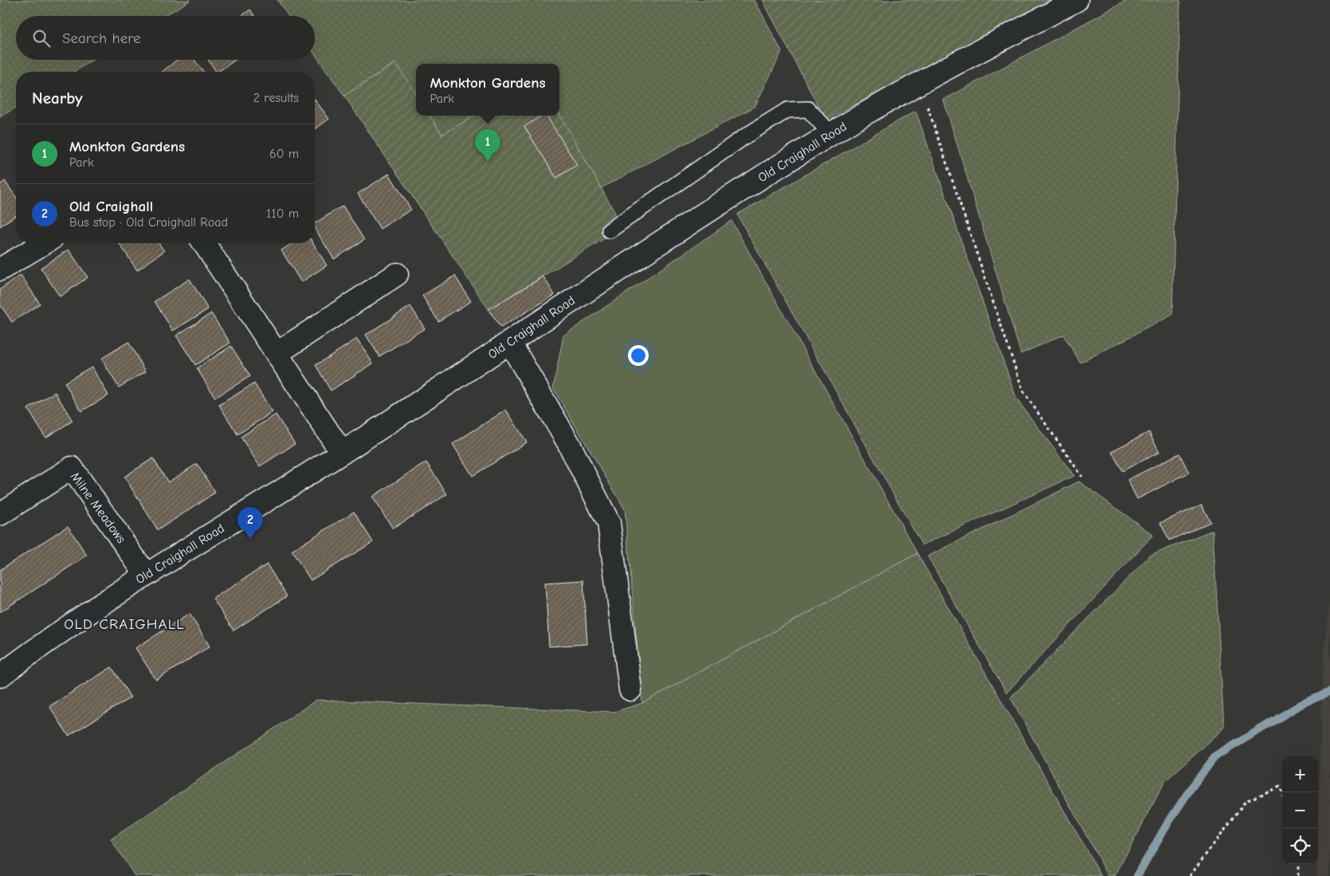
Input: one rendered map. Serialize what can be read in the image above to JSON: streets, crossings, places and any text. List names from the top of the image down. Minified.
{"streets":{"main road":["Old Craighall Road","Milne Meadows"]},"crossings":[["Old Craighall Road","Milne Meadows"]],"districts":["OLD CRAIGHALL"],"page":{"search":"Search here","popup":["Monkton Gardens","Park"],"heading":["Nearby","2 results"],"list":[{"mark":"1","name":"Monkton Gardens","note":"Park","value":"60 m"},{"mark":"2","name":"Old Craighall","note":"Bus stop · Old Craighall Road","value":"110 m"}],"pins":["1","2"],"map_buttons":["+","−"]}}
